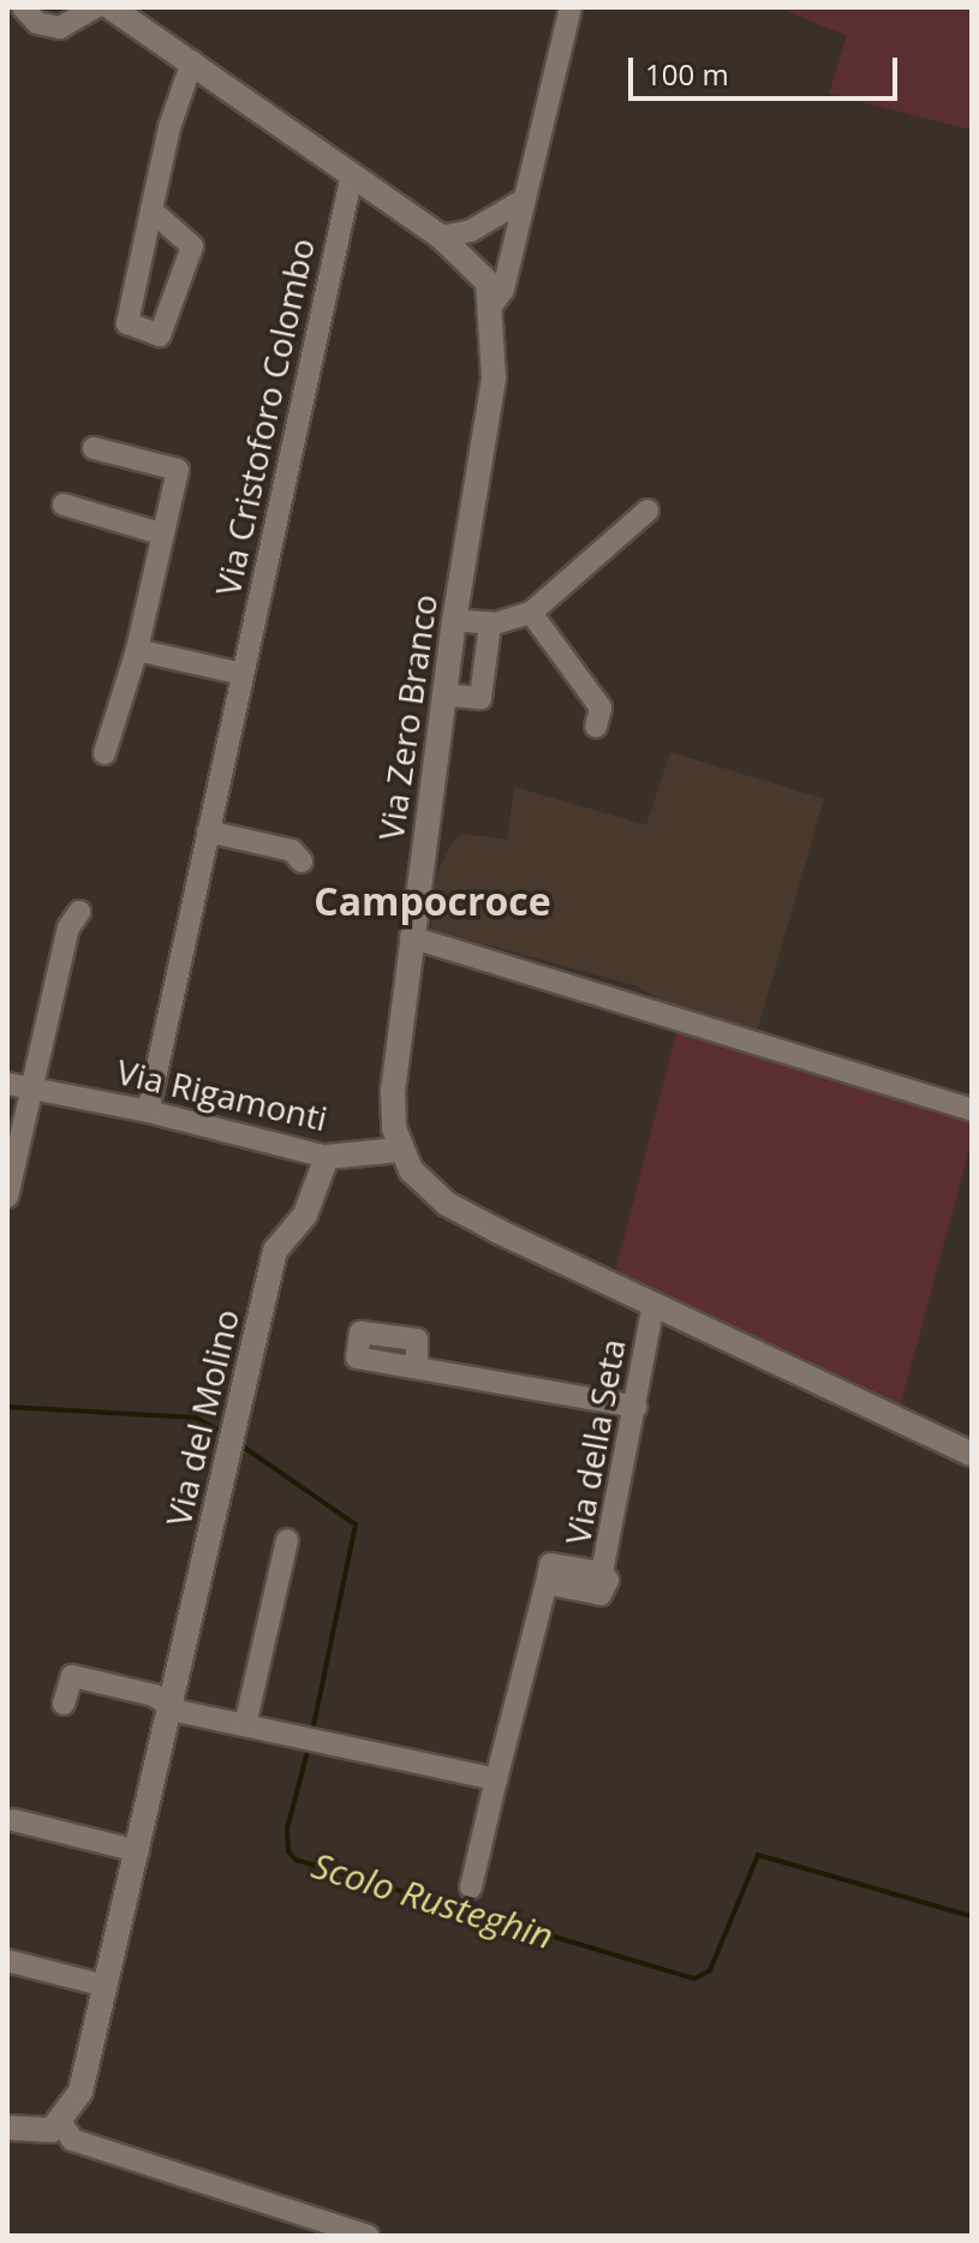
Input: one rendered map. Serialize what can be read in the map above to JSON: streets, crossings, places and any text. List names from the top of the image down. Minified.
{"streets":{"street":["Via Cristoforo Colombo","Via Zero Branco","Via Rigamonti","Via del Molino","Via della Seta"]},"crossings":[["Via Cristoforo Colombo","Via Zero Branco"],["Via Cristoforo Colombo","Via Rigamonti"],["Via Zero Branco","Via Rigamonti"],["Via Zero Branco","Via della Seta"],["Via Rigamonti","Via del Molino"]],"districts":["Campocroce"],"water":["Scolo Rusteghin"],"scale_bar":"100 m"}
